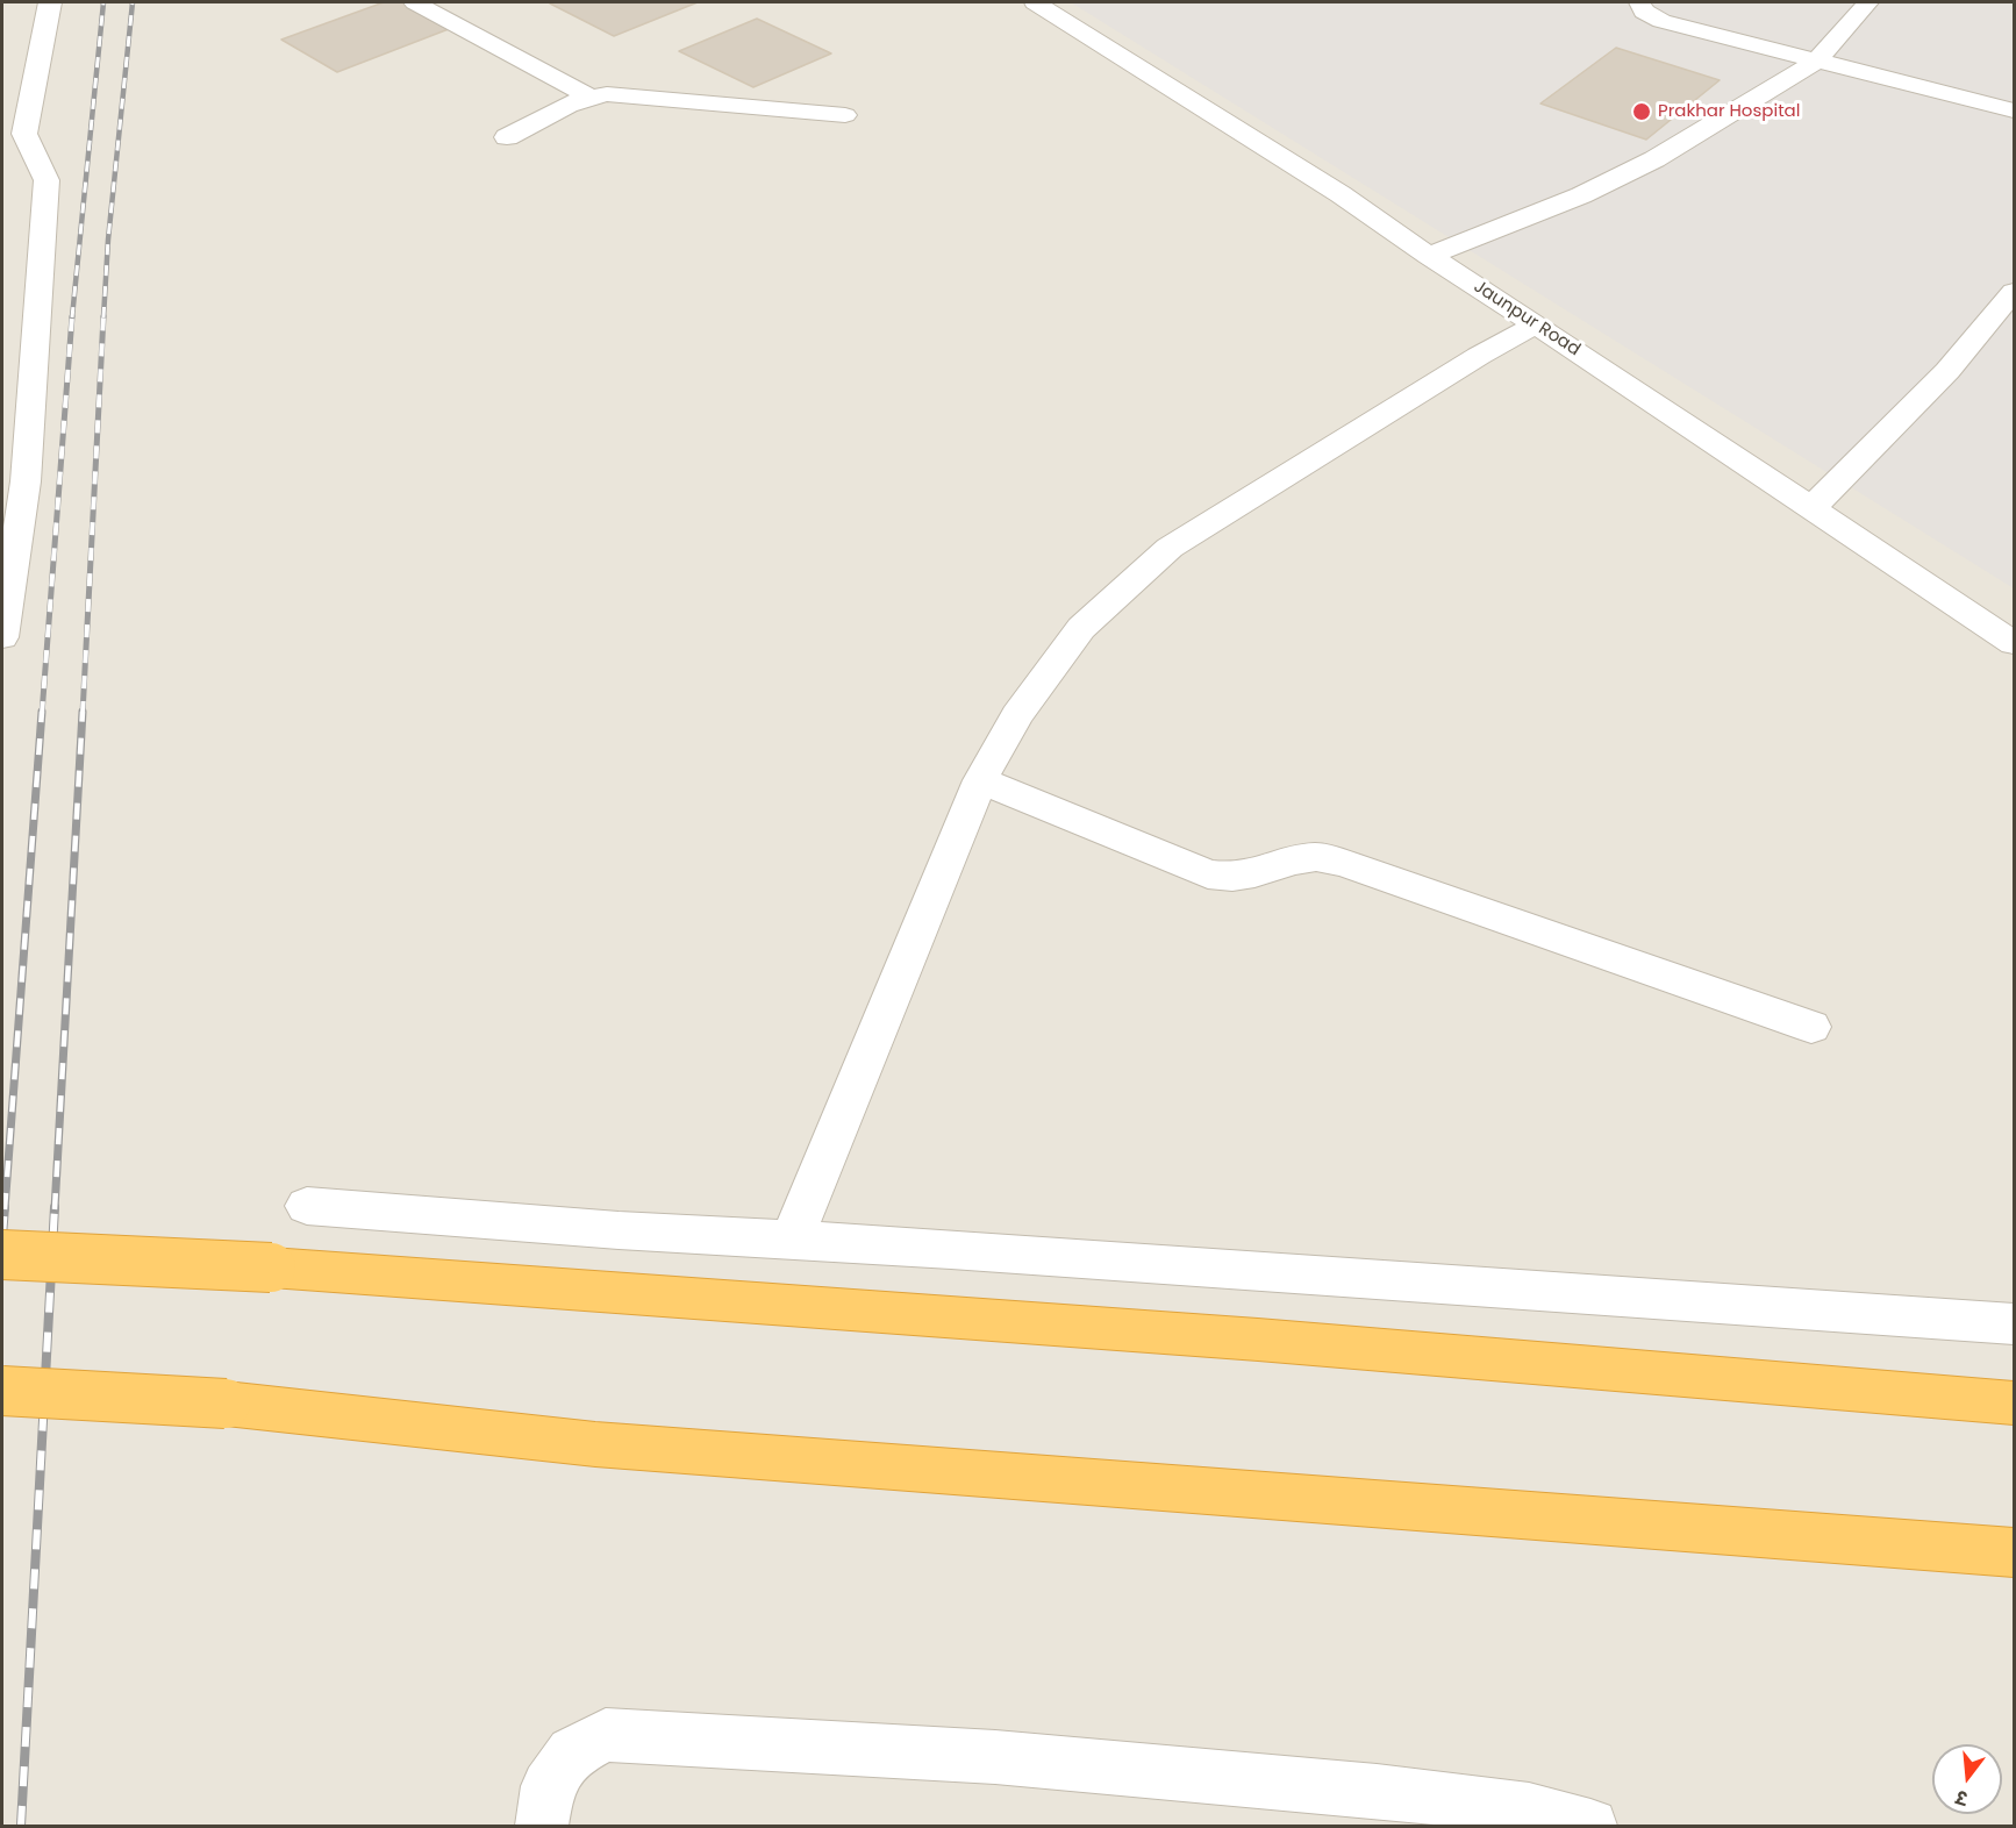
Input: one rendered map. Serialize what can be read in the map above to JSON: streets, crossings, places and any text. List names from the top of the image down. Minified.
{"streets":{"street":["Jaunpur Road"]},"places":["Prakhar Hospital"],"north":"bottom"}
